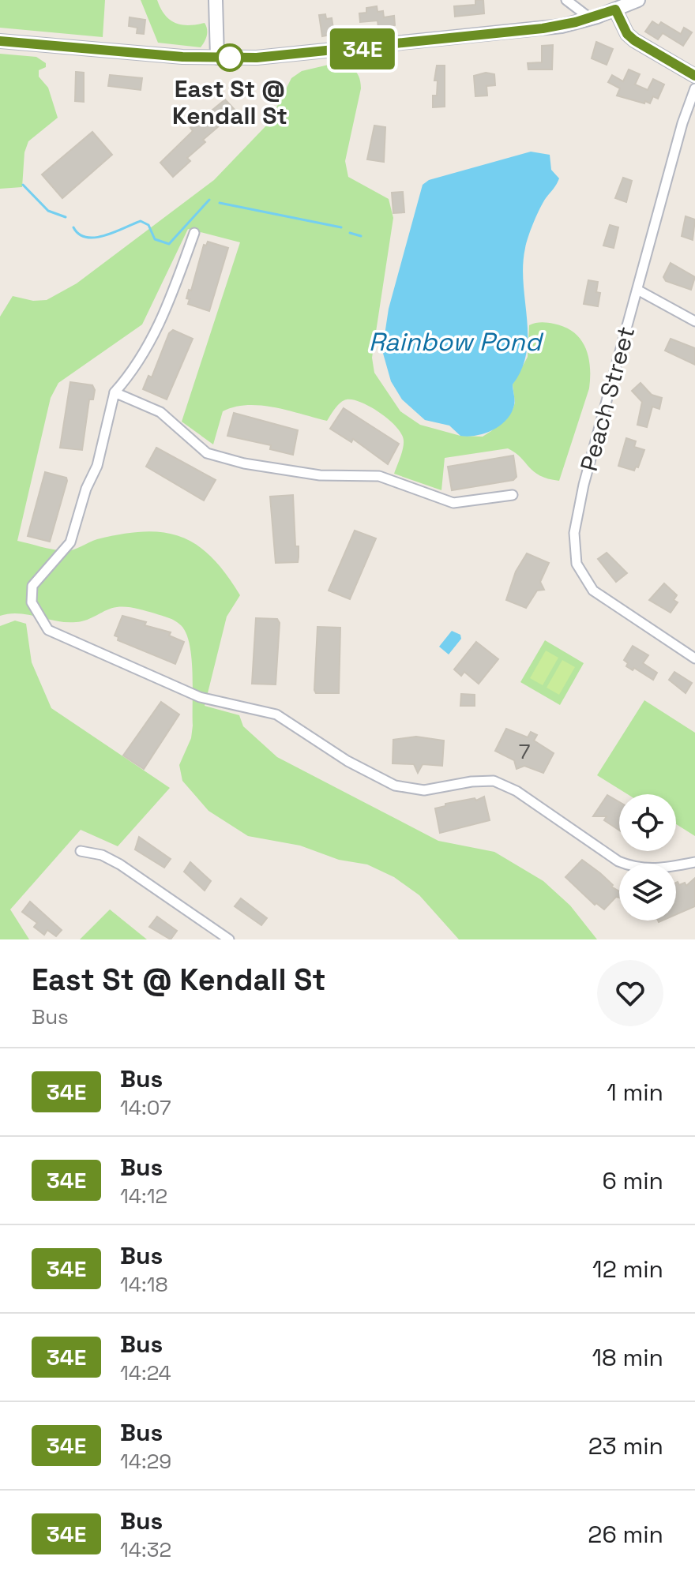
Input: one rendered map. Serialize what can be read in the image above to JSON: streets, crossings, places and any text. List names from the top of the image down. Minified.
{"streets":{"street":["Peach Street"]},"water":["Rainbow Pond"],"places":["East St @ Kendall St"],"lines":["bus line 34E"],"house_numbers":["7"],"page":{"on_map":"34E","heading":["East St @ Kendall St","Bus"],"list":[{"mark":"34E","name":"Bus","note":"14:07","value":"1 min"},{"mark":"34E","name":"Bus","note":"14:12","value":"6 min"},{"mark":"34E","name":"Bus","note":"14:18","value":"12 min"},{"mark":"34E","name":"Bus","note":"14:24","value":"18 min"},{"mark":"34E","name":"Bus","note":"14:29","value":"23 min"},{"mark":"34E","name":"Bus","note":"14:32","value":"26 min"}]}}
